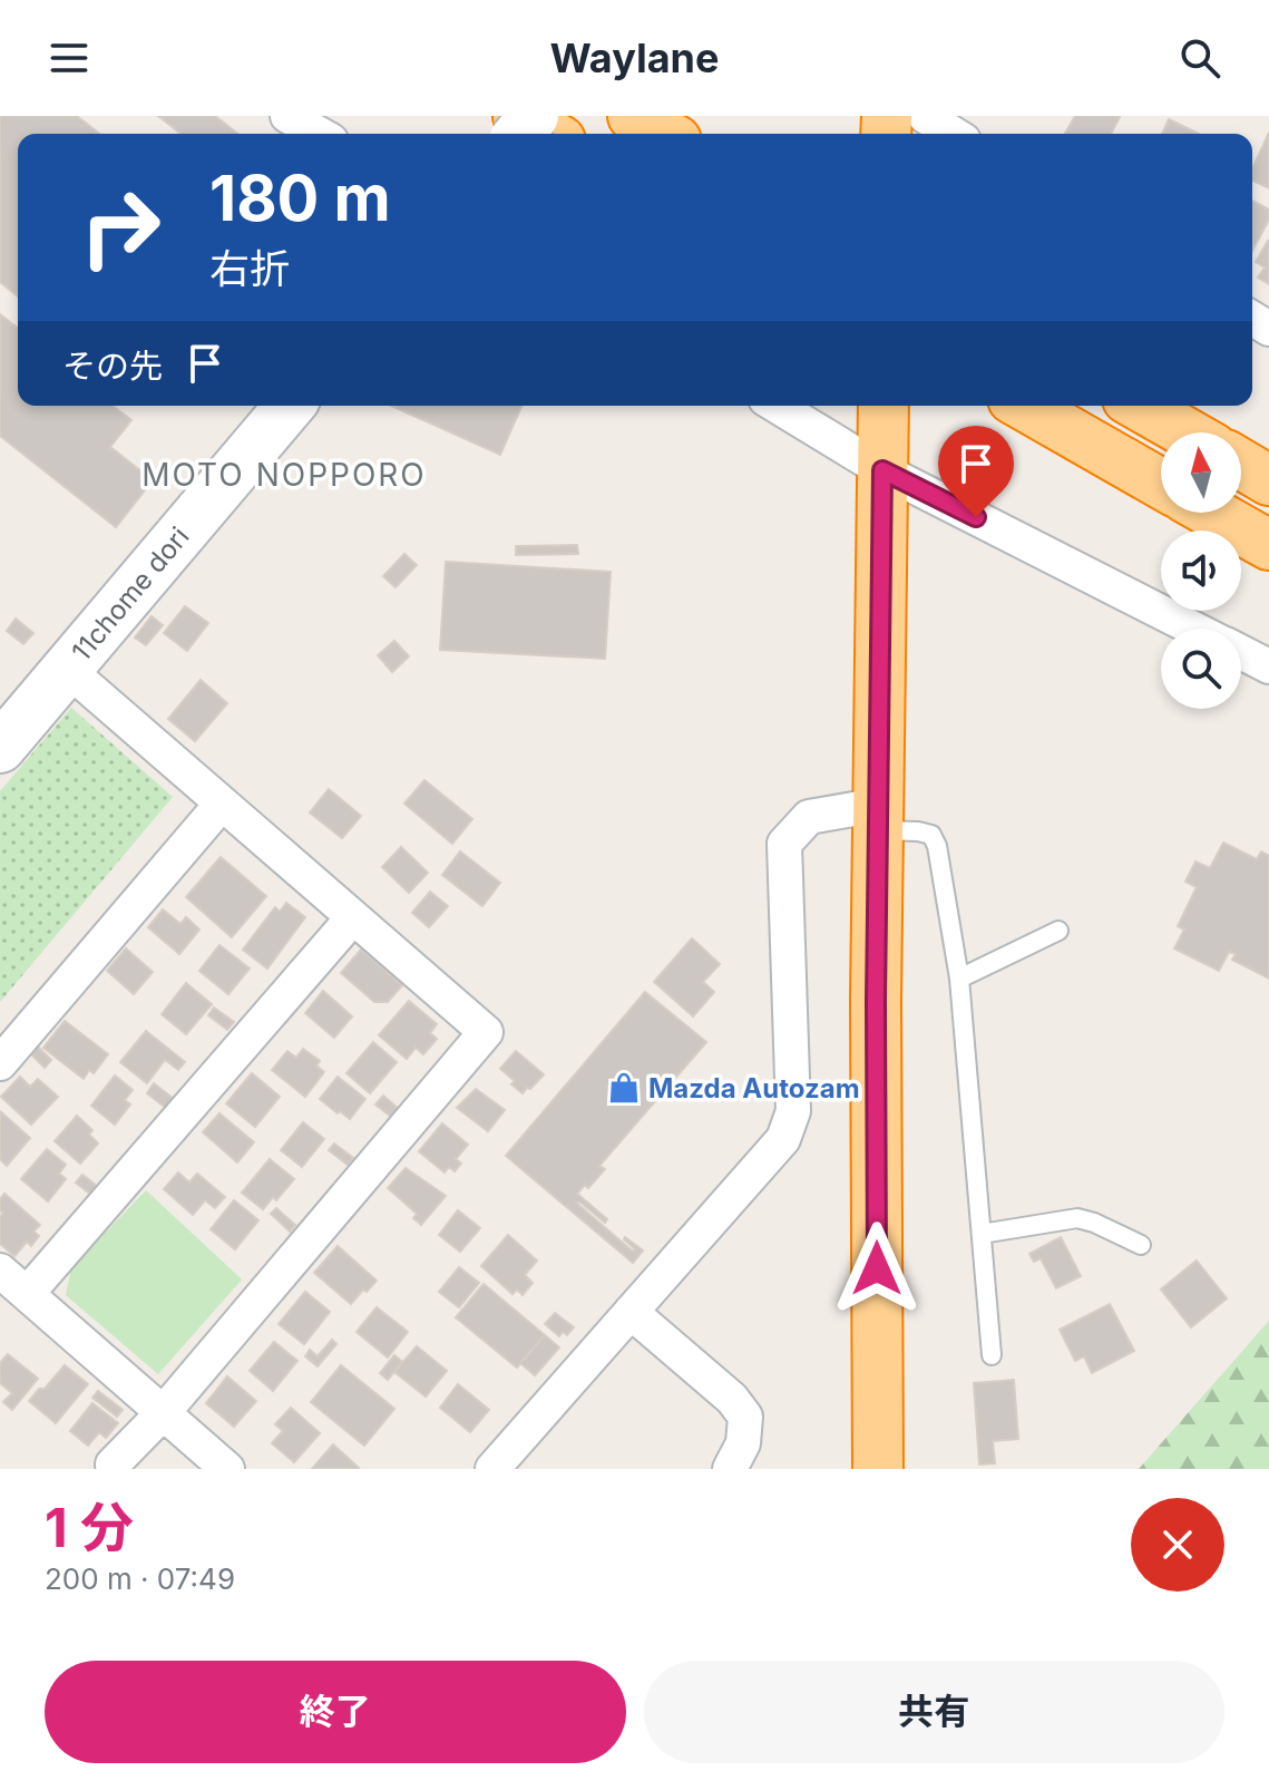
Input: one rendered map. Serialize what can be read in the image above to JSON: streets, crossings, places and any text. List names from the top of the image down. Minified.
{"streets":{"street":["11chome dori"]},"districts":["MOTO NOPPORO"],"places":{"shop":["Mazda Autozam"]},"north":"top","page":{"header":"Waylane","turn":["180 m","右折"],"then":"その先","heading":["1 分","200 m · 07:49"],"buttons":["終了","共有"]}}
